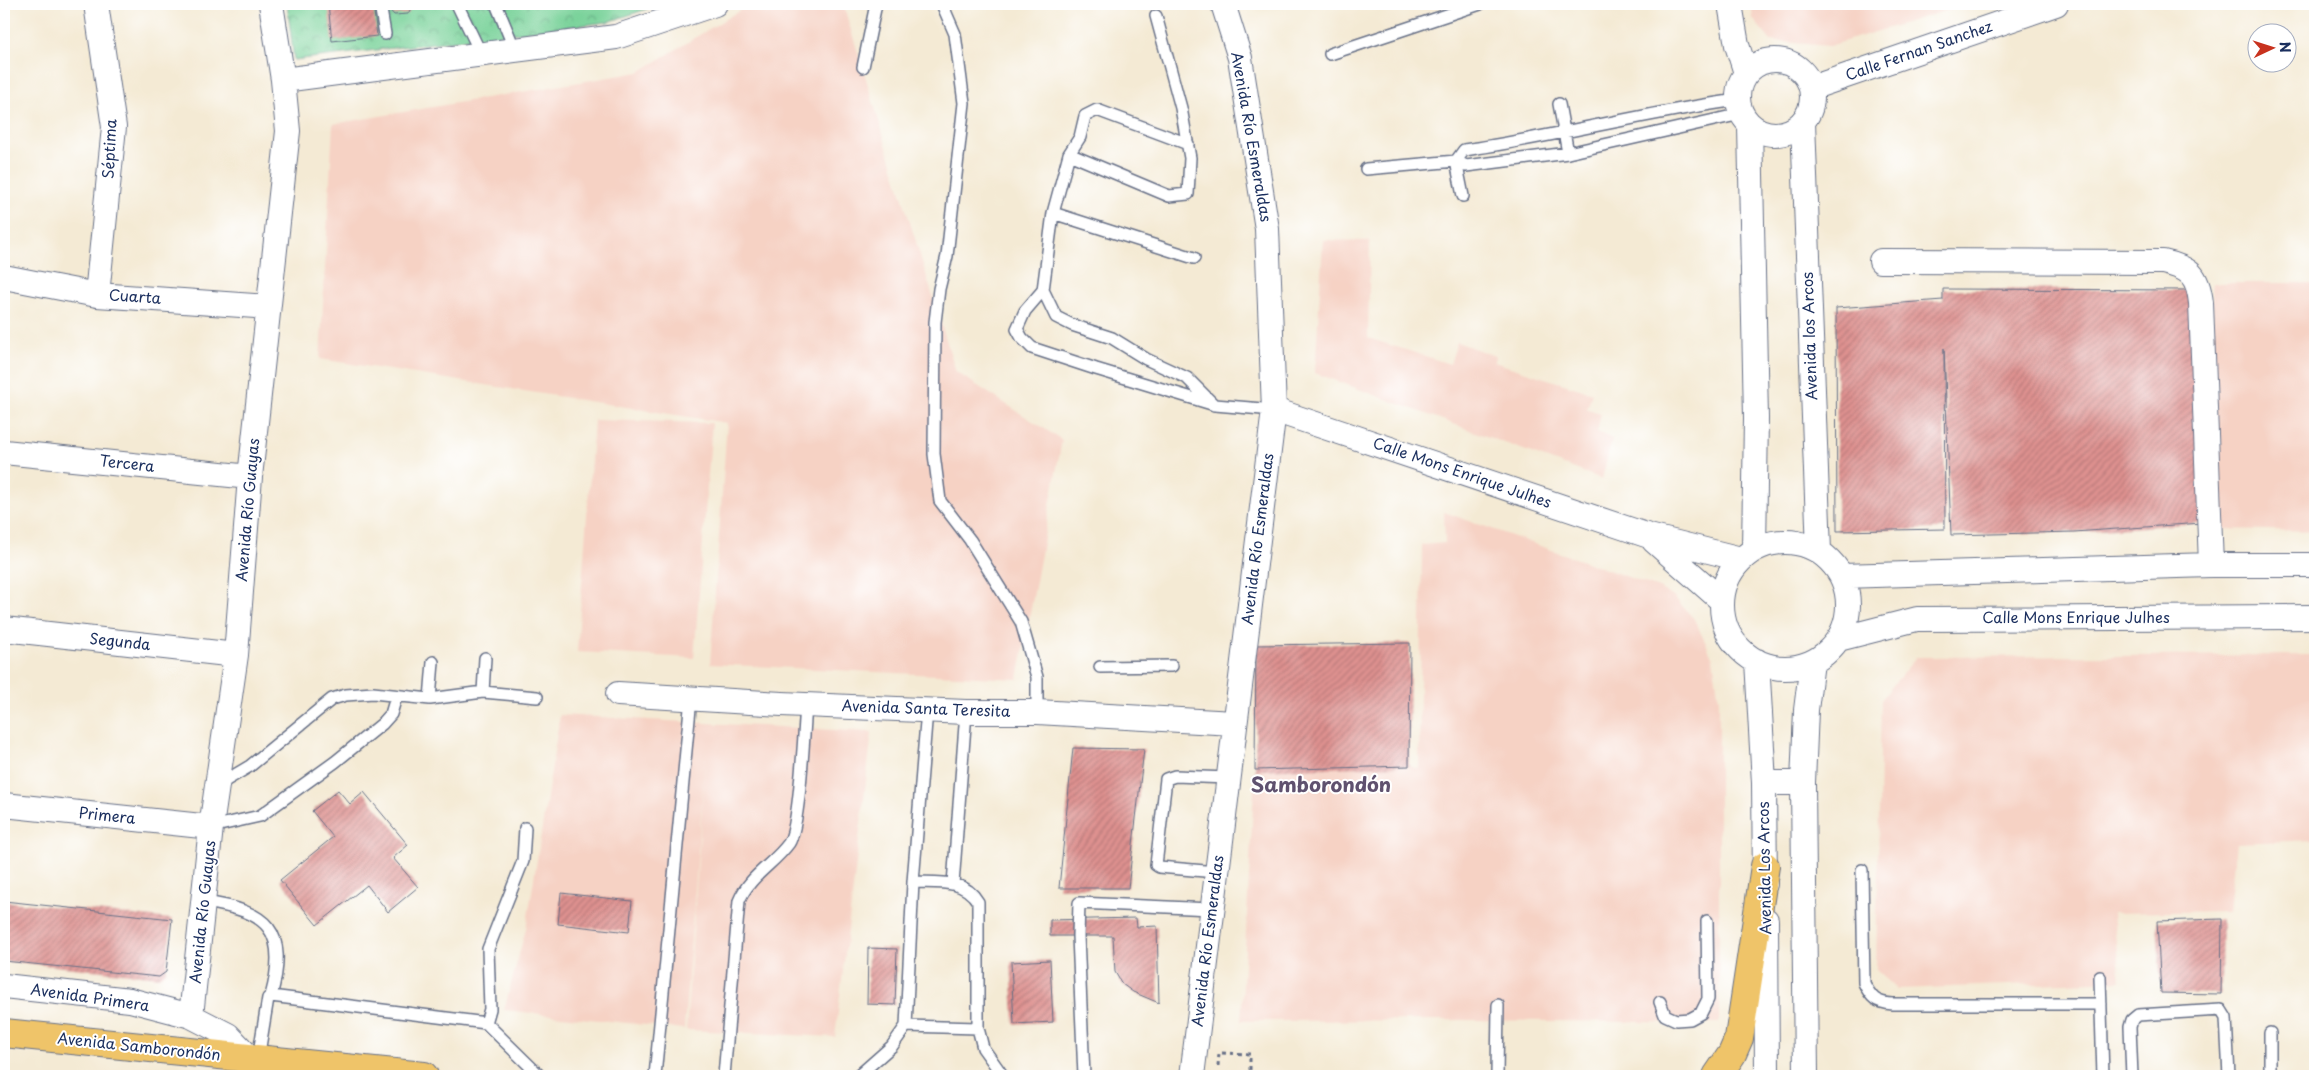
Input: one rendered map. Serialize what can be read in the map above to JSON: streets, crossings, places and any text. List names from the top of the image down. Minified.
{"streets":{"highway":["Avenida Samborondón"],"street":["Calle Fernan Sanchez","Avenida Río Esmeraldas","Séptima","Cuarta","Avenida los Arcos","Tercera","Calle Mons Enrique Julhes","Avenida Río Guayas","Segunda","Avenida Santa Teresita","Primera","Avenida Los Arcos","Avenida Primera"]},"crossings":[["Calle Fernan Sanchez","Avenida los Arcos"],["Avenida Río Esmeraldas","Calle Mons Enrique Julhes"],["Avenida Río Esmeraldas","Avenida Santa Teresita"],["Séptima","Cuarta"],["Cuarta","Avenida Río Guayas"],["Avenida los Arcos","Calle Mons Enrique Julhes"],["Avenida los Arcos","Avenida Los Arcos"],["Tercera","Avenida Río Guayas"],["Calle Mons Enrique Julhes","Avenida Los Arcos"],["Avenida Río Guayas","Segunda"],["Avenida Río Guayas","Primera"],["Avenida Río Guayas","Avenida Primera"],["Avenida Primera","Avenida Samborondón"]],"districts":["Samborondón"],"north":"right"}
